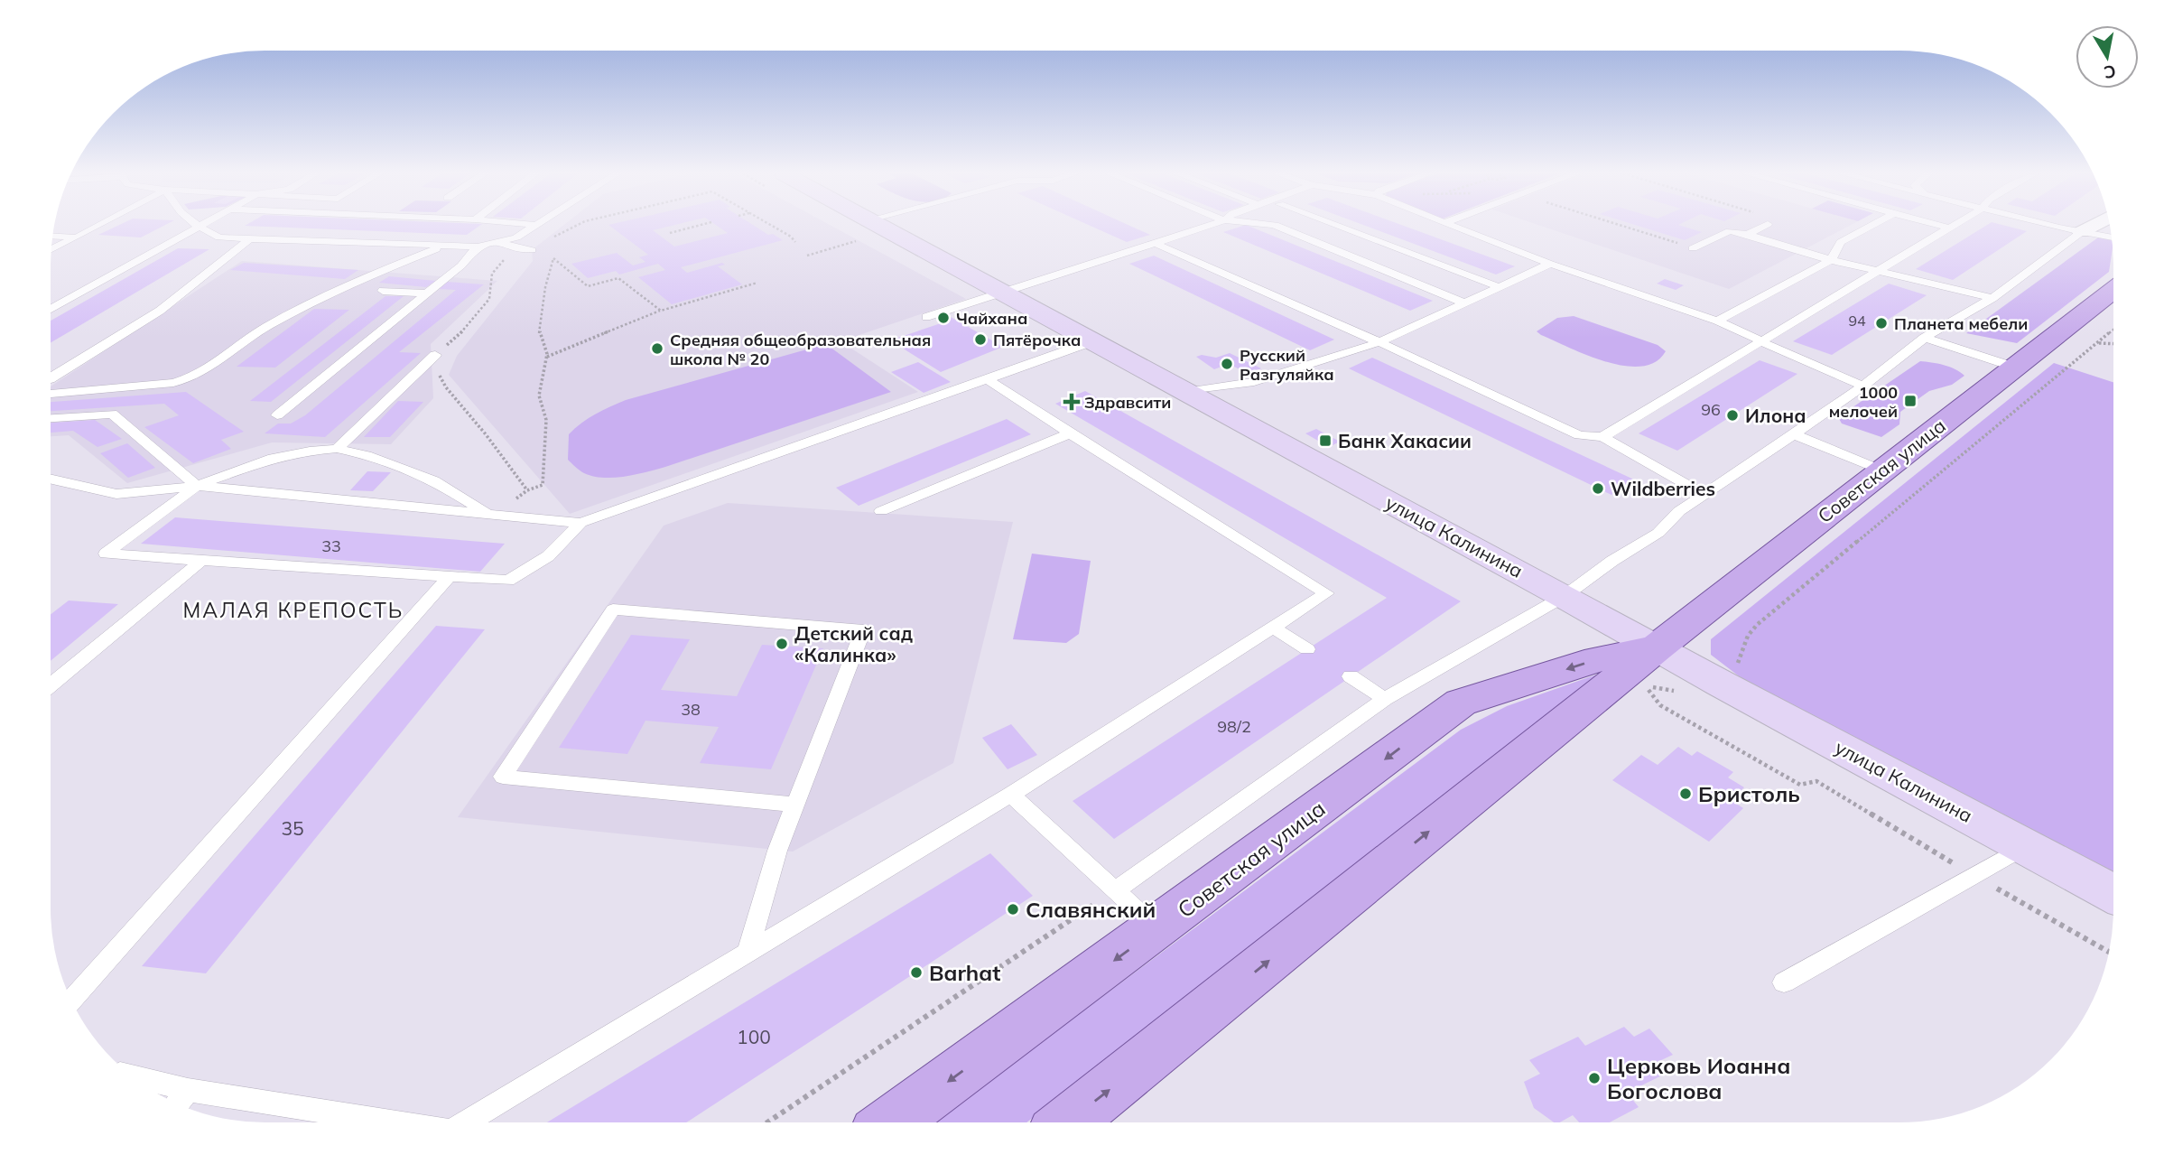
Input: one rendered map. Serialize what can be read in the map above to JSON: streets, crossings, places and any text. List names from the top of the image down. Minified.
{"streets":{"main road":["Советская улица","улица Калинина"]},"crossings":[["Советская улица","улица Калинина"]],"districts":["МАЛАЯ КРЕПОСТЬ"],"places":{"other":["Чайхана","Планета мебели","Пятёрочка","Средняя общеобразовательная школа № 20","Русский Разгуляйка","Илона","Wildberries","Детский сад «Калинка»","Бристоль","Славянский","Barhat","Церковь Иоанна Богослова"],"transit":["1000 мелочей","Банк Хакасии"],"health":["Здравсити"]},"house_numbers":["94","96","33","38","98/2","35","100"],"north":"bottom"}
